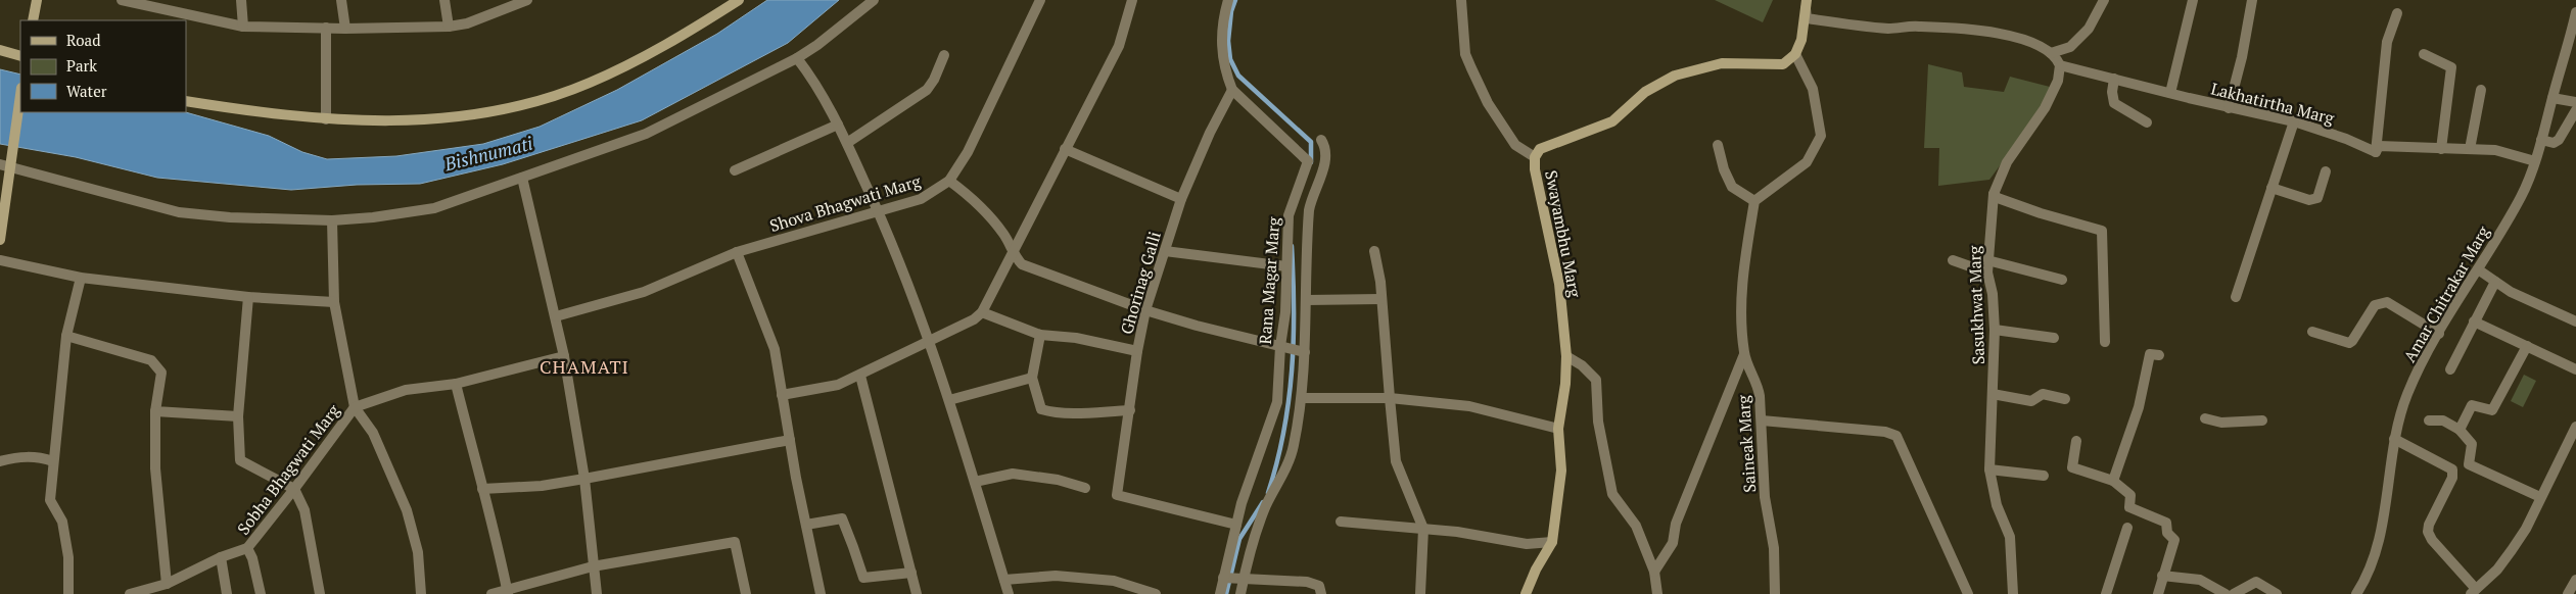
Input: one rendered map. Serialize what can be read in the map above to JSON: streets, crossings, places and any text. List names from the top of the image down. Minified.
{"streets":{"main road":["Swayambhu Marg"],"street":["Lakhatirtha Marg","Shova Bhagwati Marg","Rana Magar Marg","Ghorinag Galli","Amar Chitrakar Marg","Sasukhwat Marg","Saineak Marg","Sobha Bhagwati Marg"]},"crossings":[["Lakhatirtha Marg","Sasukhwat Marg"],["Rana Magar Marg","Ghorinag Galli"]],"districts":["CHAMATI"],"water":["Bishnumati"],"legend":["Road","Park","Water"]}
